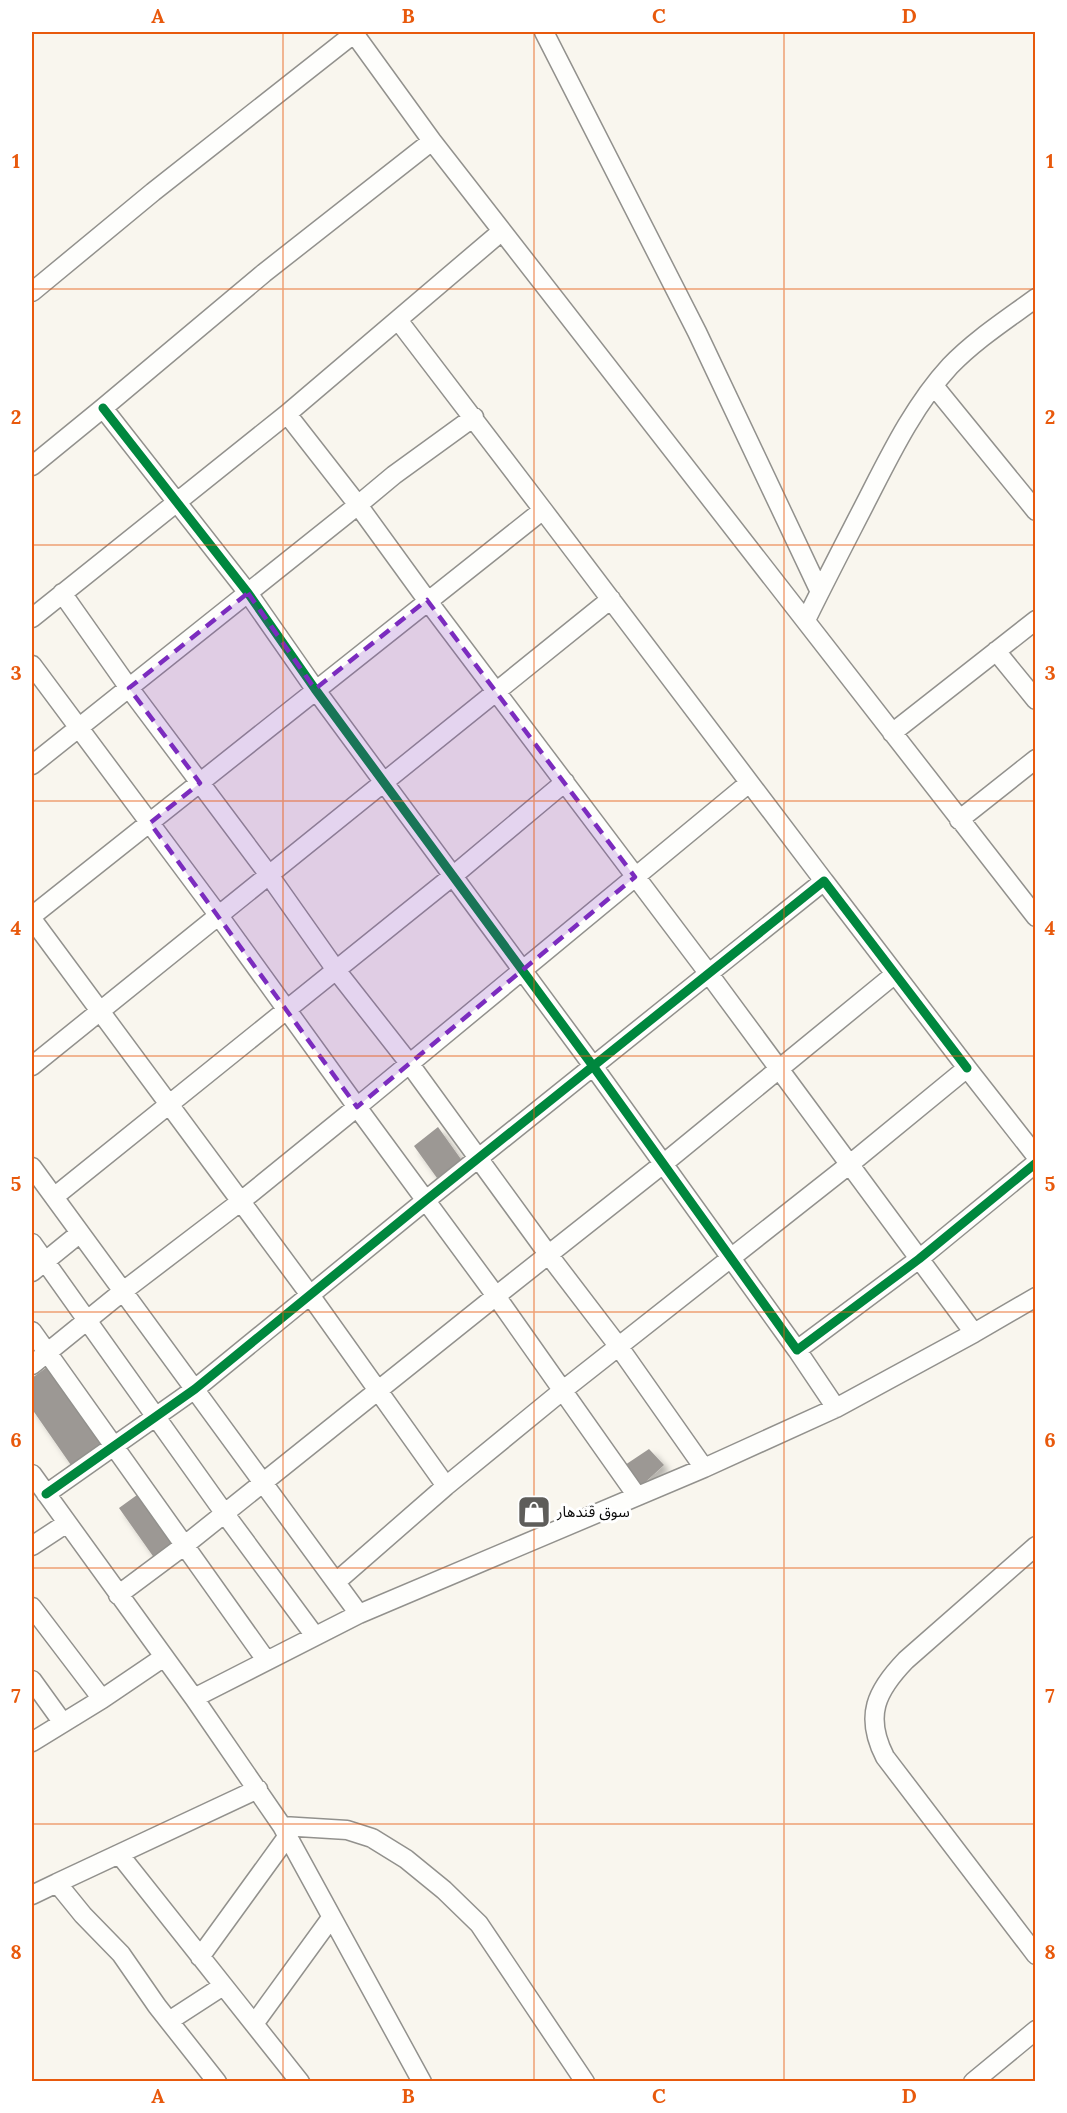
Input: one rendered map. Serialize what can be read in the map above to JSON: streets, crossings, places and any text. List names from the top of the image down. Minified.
{"places":{"shop":["سوق قندهار"]},"grid":{"columns":["A","B","C","D"],"rows":["1","2","3","4","5","6","7","8"]}}
